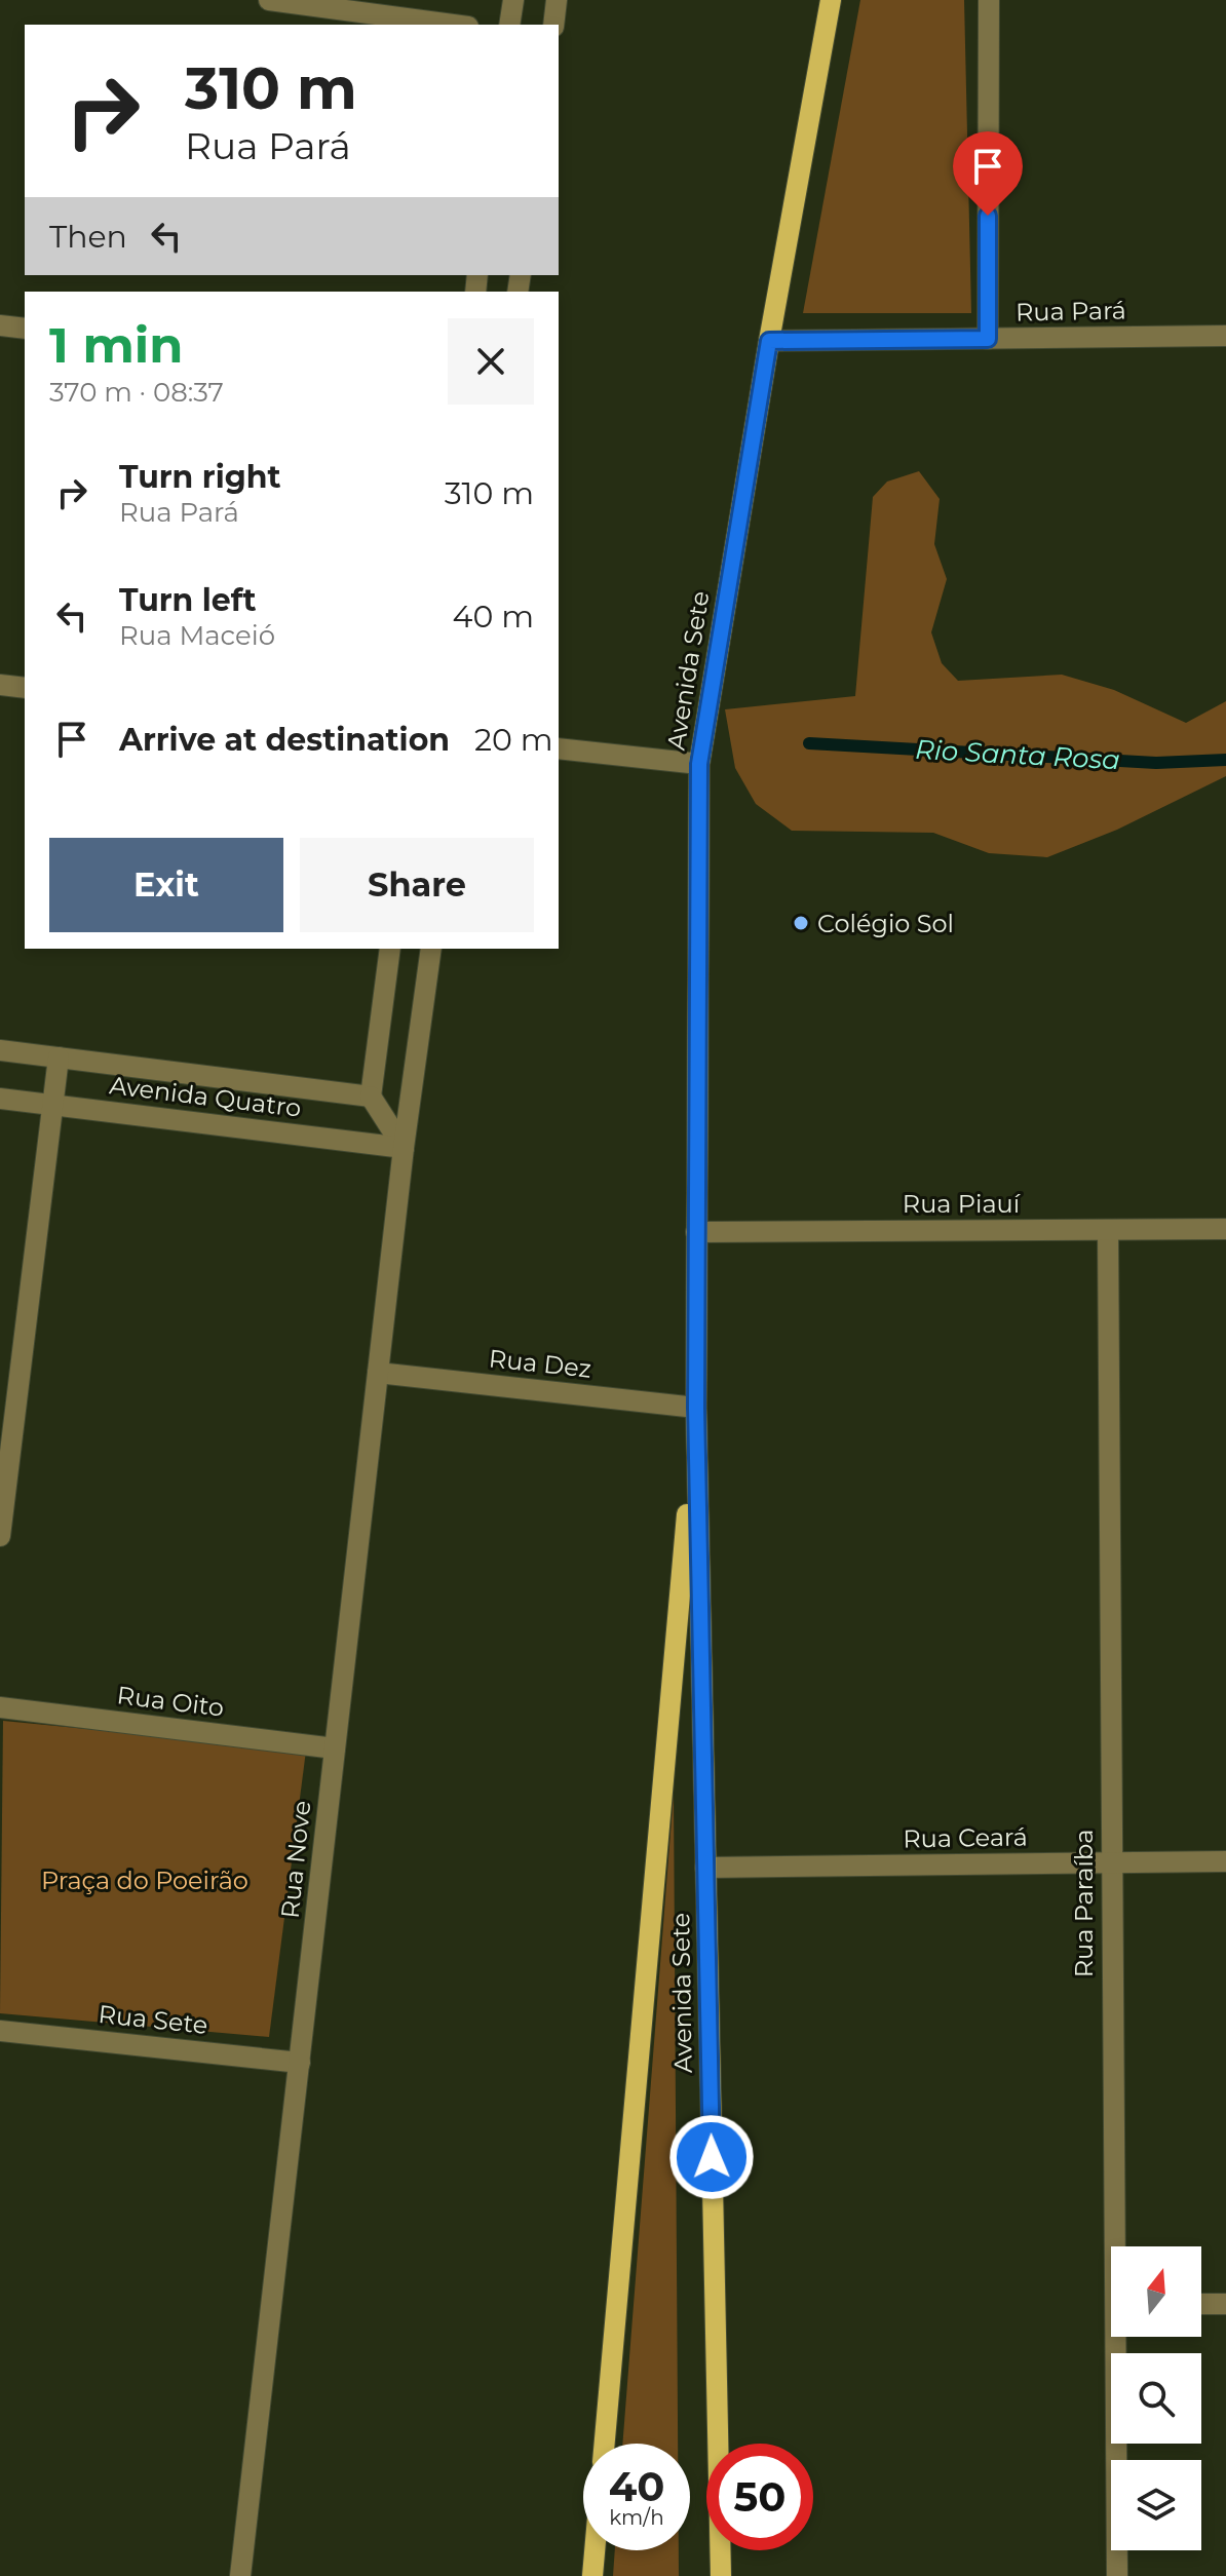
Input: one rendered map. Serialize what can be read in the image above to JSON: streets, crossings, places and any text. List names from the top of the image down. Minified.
{"streets":{"main road":["Avenida Sete"],"street":["Rua Pará","Avenida Quatro","Rua Piauí","Rua Dez","Rua Oito","Rua Ceará","Rua Nove","Rua Paraíba","Rua Sete"]},"crossings":[["Rua Pará","Avenida Sete"],["Avenida Sete","Rua Piauí"],["Avenida Sete","Rua Dez"],["Avenida Sete","Rua Ceará"],["Avenida Quatro","Rua Nove"],["Rua Piauí","Rua Paraíba"],["Rua Dez","Rua Nove"],["Rua Oito","Rua Nove"],["Rua Ceará","Rua Paraíba"],["Rua Nove","Rua Sete"]],"water":["Rio Santa Rosa"],"parks":["Praça do Poeirão"],"places":["Colégio Sol"],"north":"top","page":{"turn":["310 m","Rua Pará"],"then":"Then","heading":["1 min","370 m · 08:37"],"list":[{"name":"Turn right","note":"Rua Pará","value":"310 m"},{"name":"Turn left","note":"Rua Maceió","value":"40 m"},{"name":"Arrive at destination","value":"20 m"}],"buttons":["Exit","Share"],"speed":"40 km/h","limit":"50"}}
